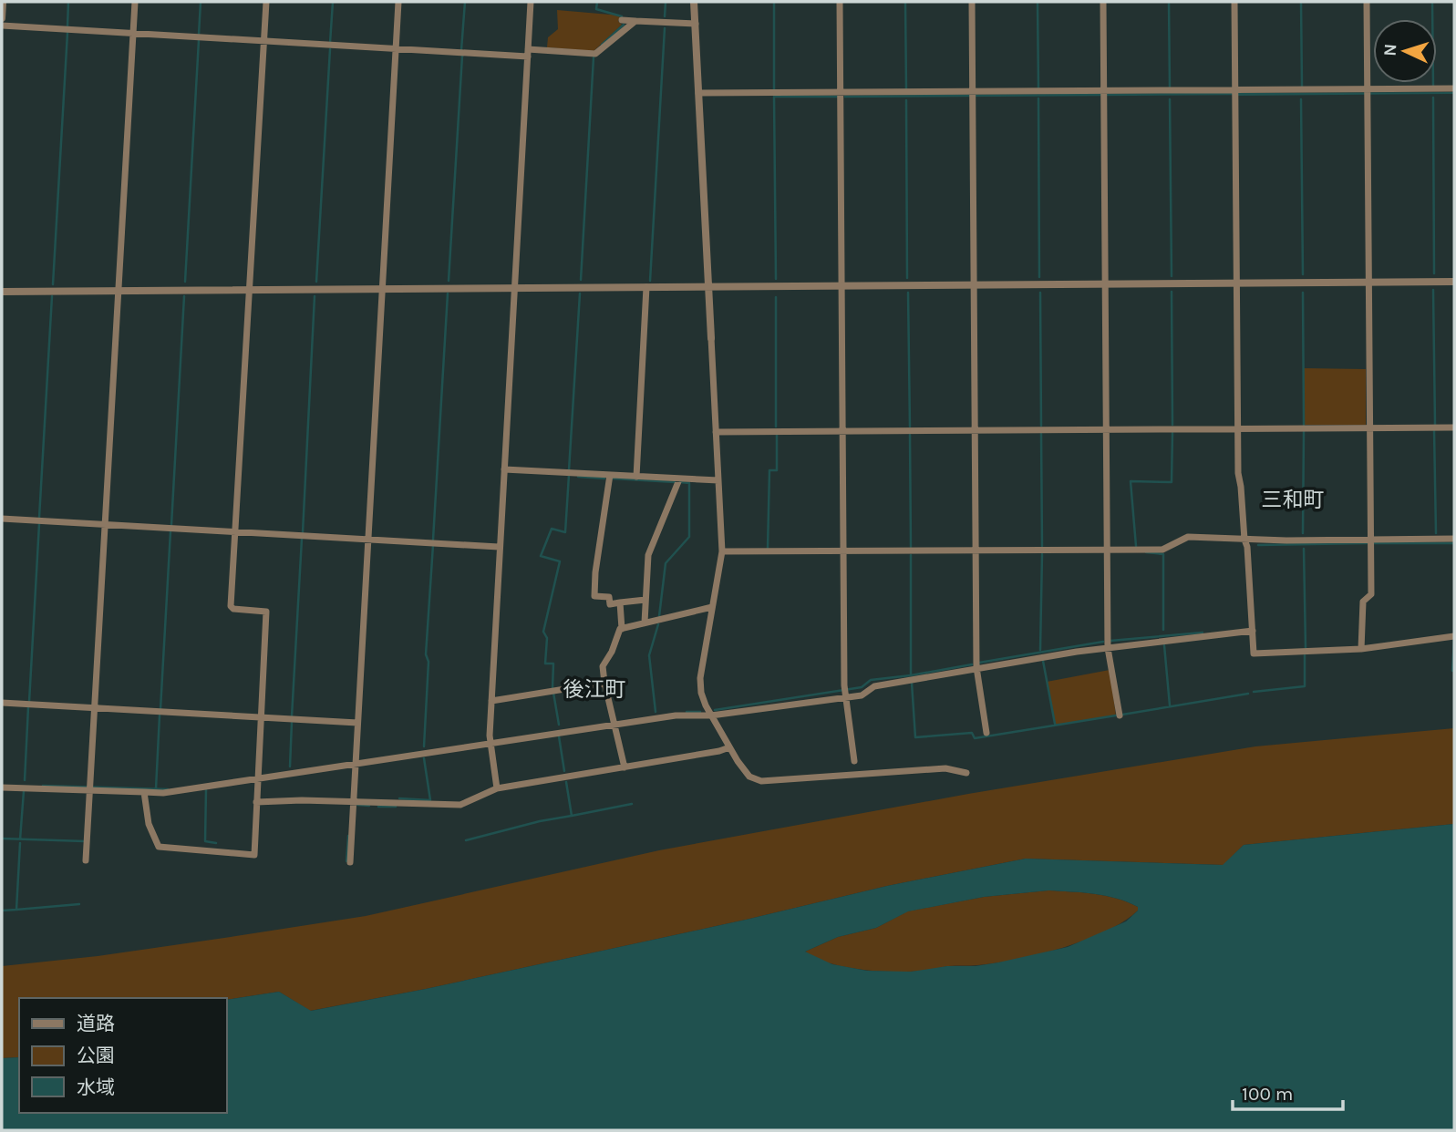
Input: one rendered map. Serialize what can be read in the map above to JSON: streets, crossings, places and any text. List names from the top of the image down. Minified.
{"districts":["三和町","後江町"],"legend":["道路","公園","水域"],"scale_bar":"100 m","north":"left"}
